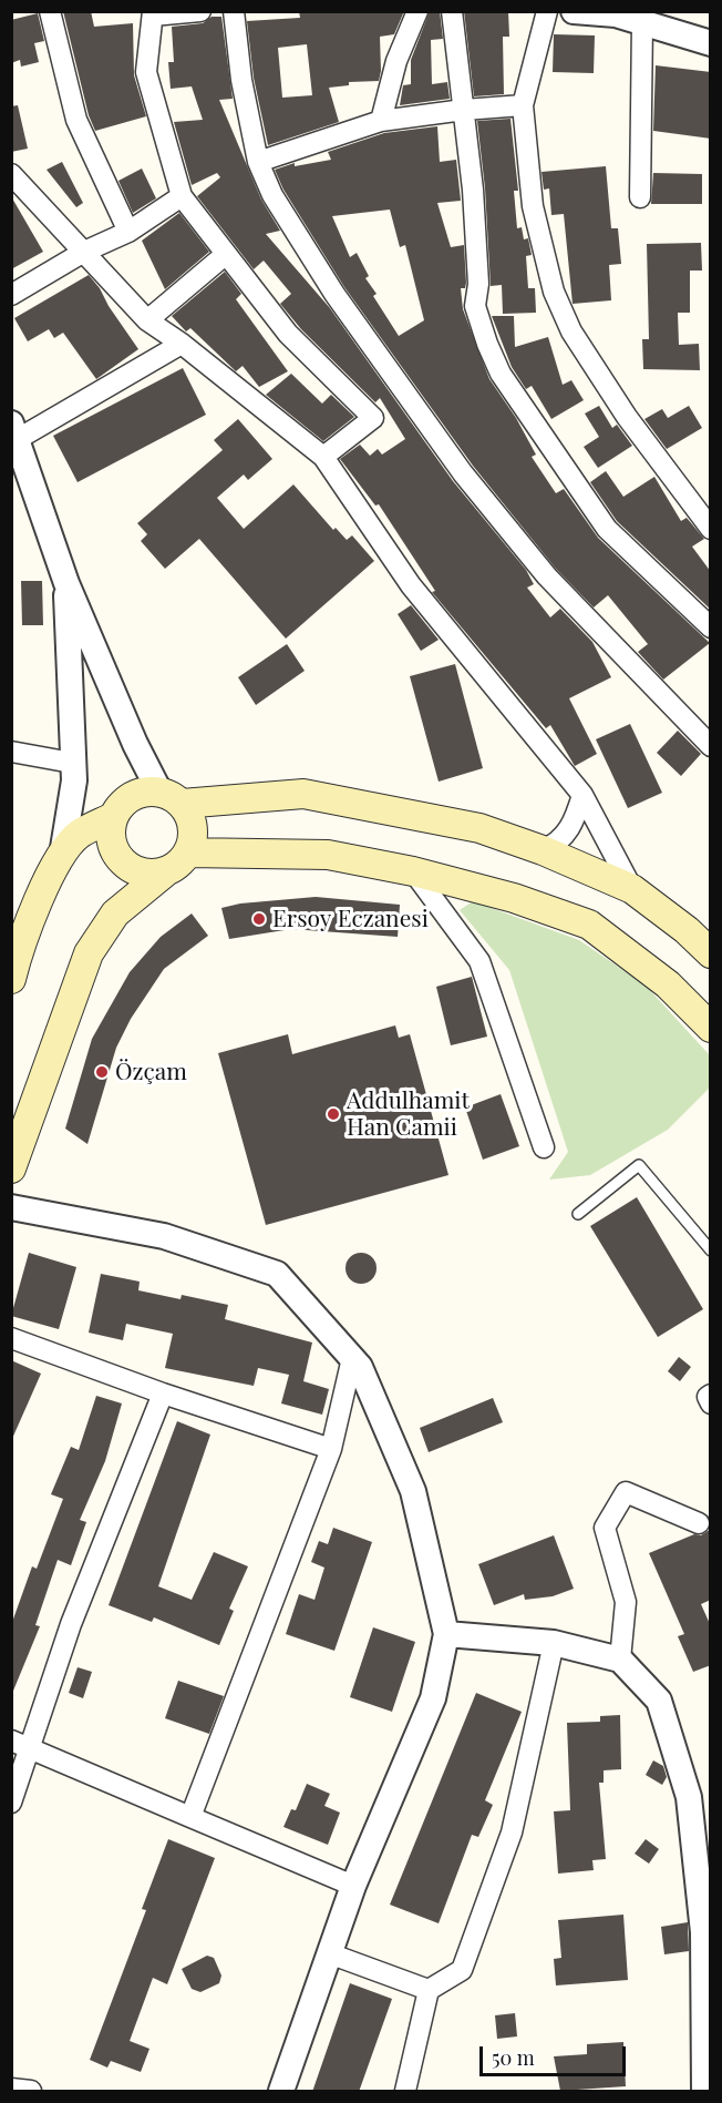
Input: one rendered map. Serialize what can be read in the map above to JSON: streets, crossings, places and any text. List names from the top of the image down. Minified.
{"places":["Ersoy Eczanesi","Özçam","Addulhamit Han Camii"],"scale_bar":"50 m"}
